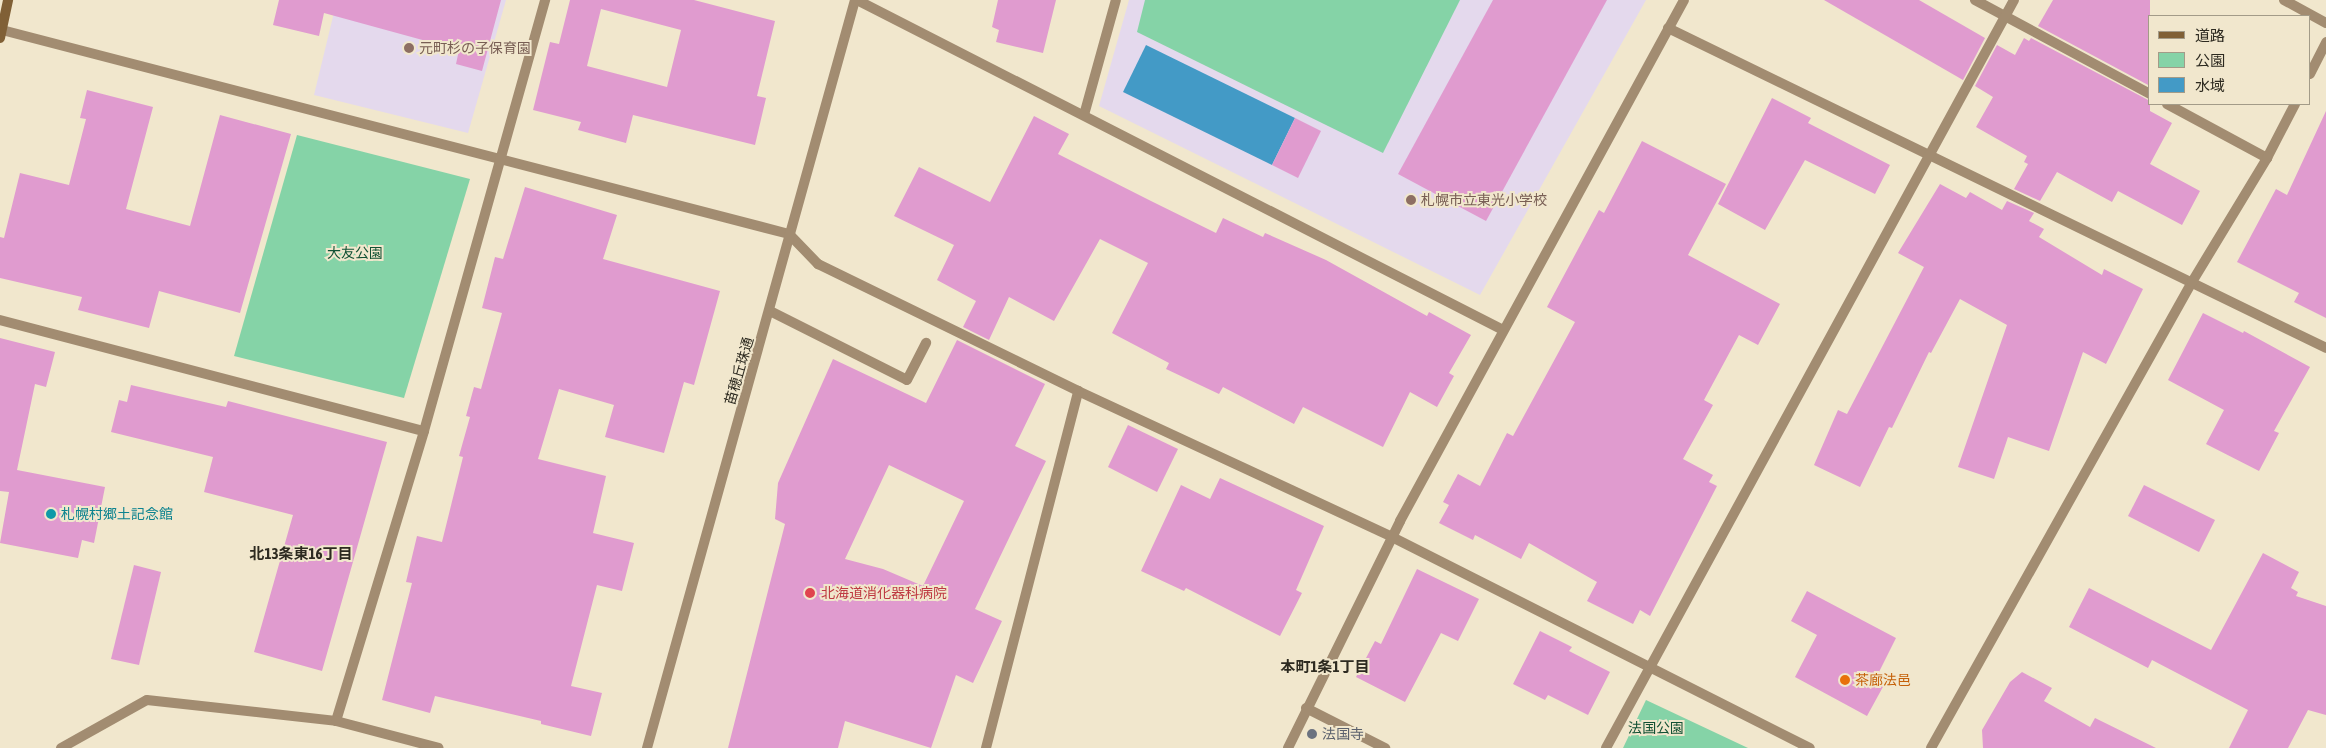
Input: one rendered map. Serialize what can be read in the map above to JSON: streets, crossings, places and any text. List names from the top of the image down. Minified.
{"streets":{"street":["苗穂丘珠通"]},"districts":["北13条東16丁目","本町1条1丁目"],"parks":["大友公園","法国公園"],"places":["元町杉の子保育園","札幌市立東光小学校","札幌村郷土記念館","北海道消化器科病院","茶廊法邑","法国寺"],"legend":["道路","公園","水域"]}
